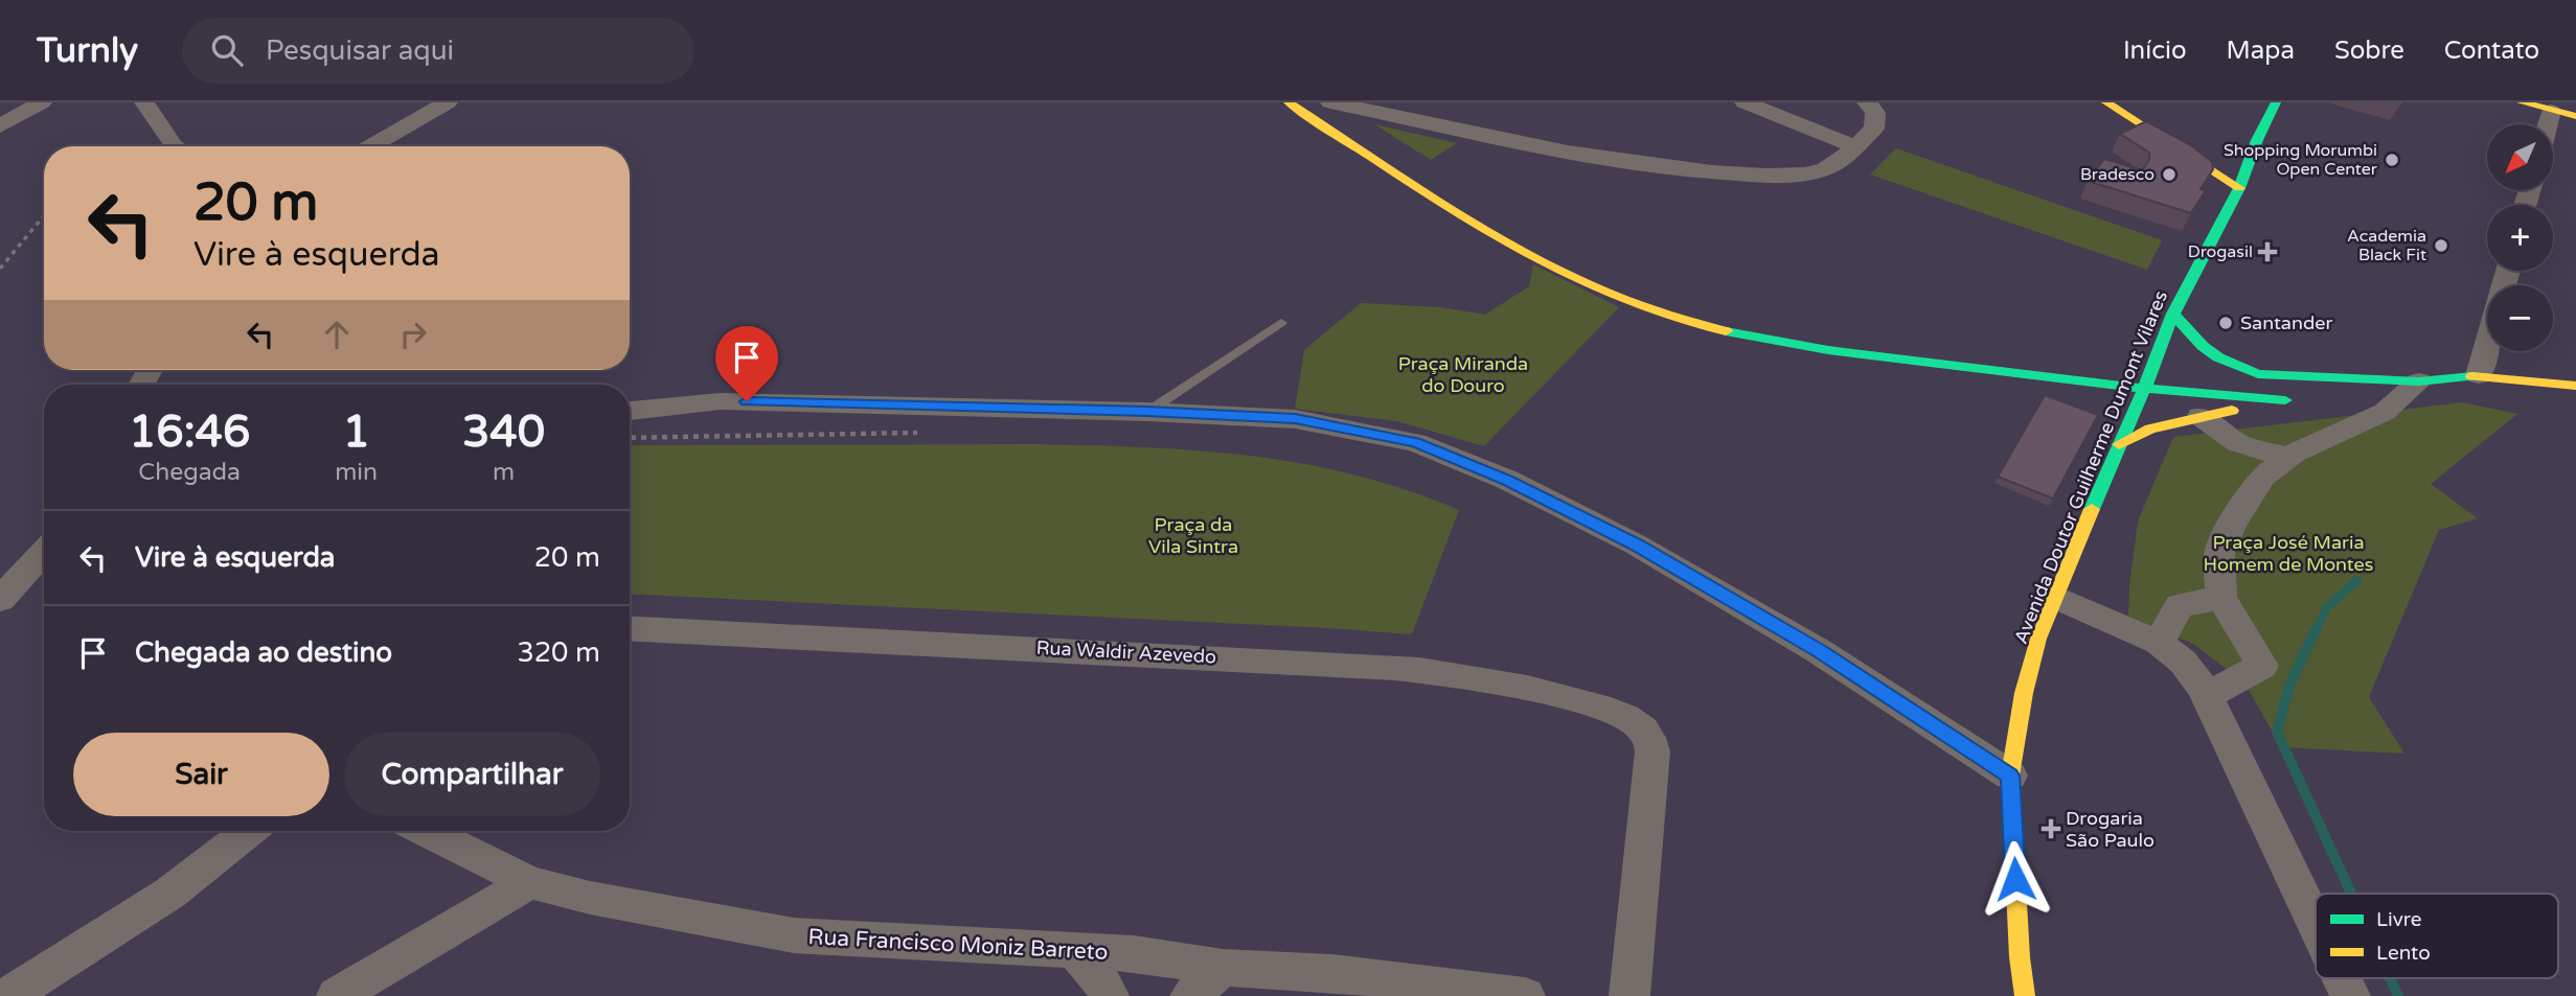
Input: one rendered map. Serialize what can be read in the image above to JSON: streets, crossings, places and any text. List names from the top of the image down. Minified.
{"streets":{"main road":["Avenida Doutor Guilherme Dumont Vilares"],"street":["Rua Waldir Azevedo","Rua Francisco Moniz Barreto"]},"parks":["Praça Miranda do Douro","Praça da Vila Sintra","Praça José Maria Homem de Montes"],"places":{"other":["Shopping Morumbi Open Center","Bradesco","Academia Black Fit","Santander"],"health":["Drogasil","Drogaria São Paulo"]},"legend":["Livre","Lento"],"north":"bottom left","page":{"header":"Turnly","search":"Pesquisar aqui","nav":["Início","Mapa","Sobre","Contato"],"map_buttons":["+","−"],"turn":["20 m","Vire à esquerda"],"eta":["16:46","Chegada","1","min","340","m"],"list":[{"name":"Vire à esquerda","value":"20 m"},{"name":"Chegada ao destino","value":"320 m"}],"buttons":["Sair","Compartilhar"]}}
